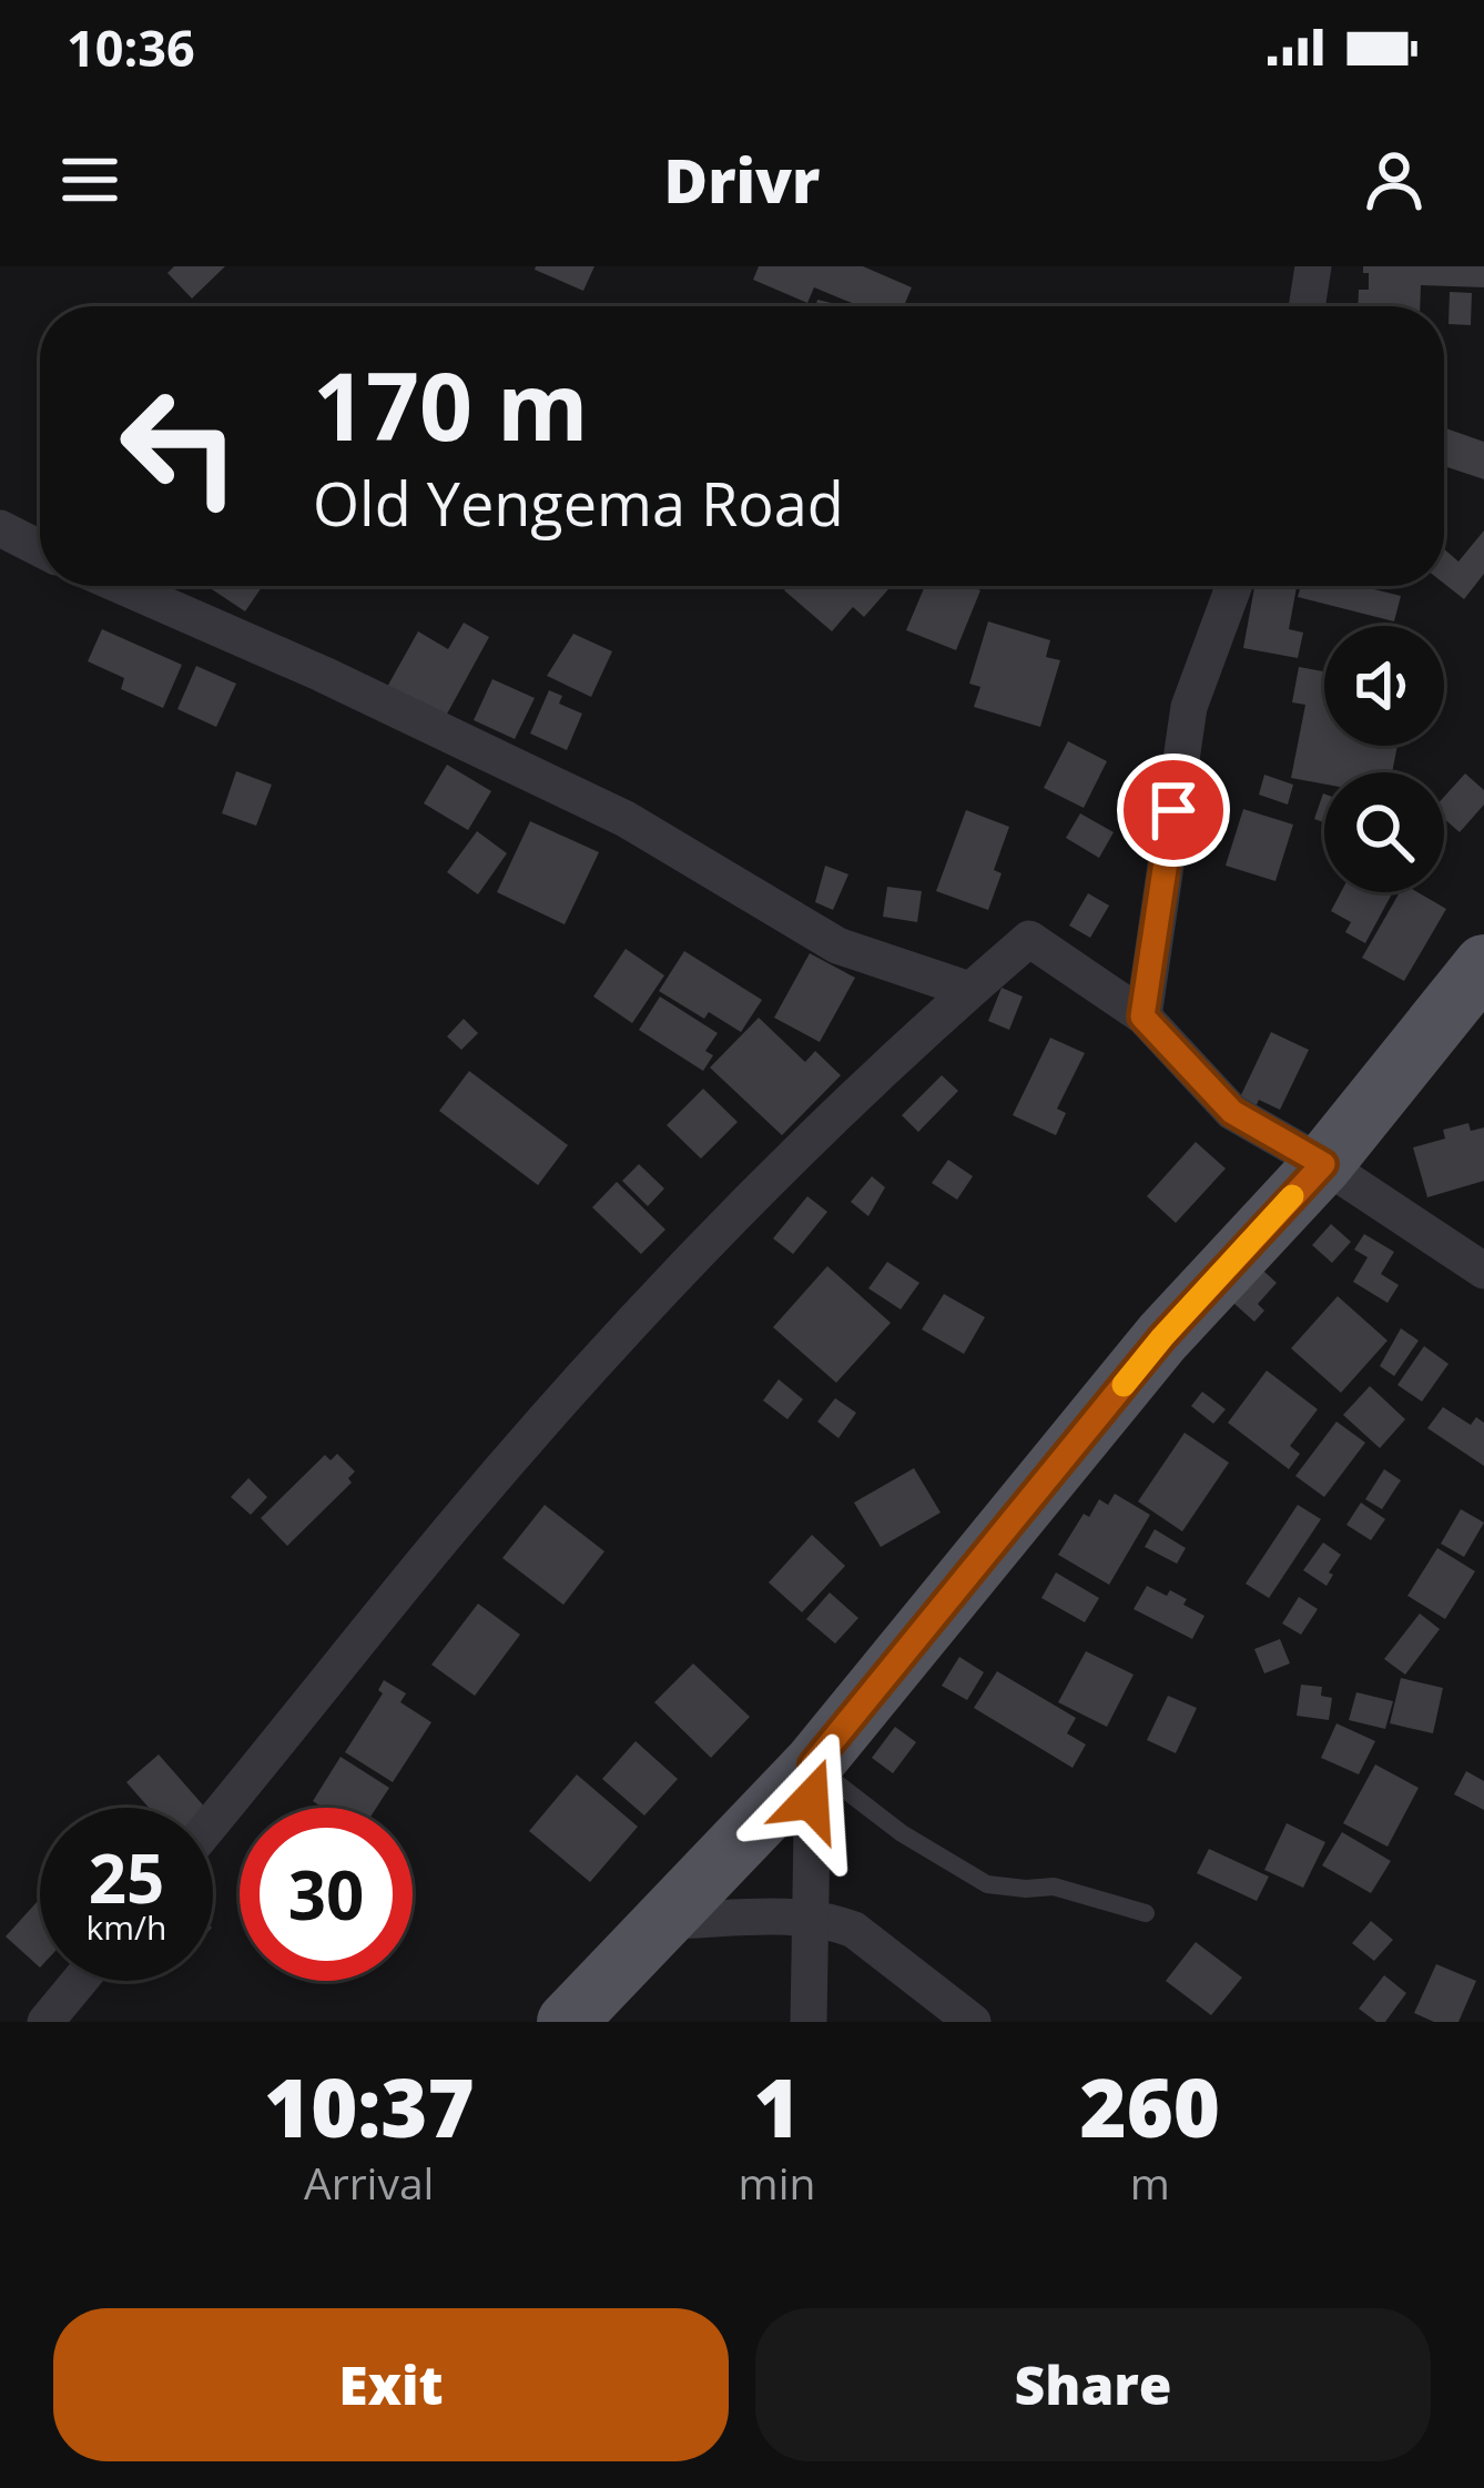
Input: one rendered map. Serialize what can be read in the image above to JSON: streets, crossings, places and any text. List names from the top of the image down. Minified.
{"page":{"status":"10:36","header":"Drivr","turn":["170 m","Old Yengema Road"],"speed":"25 km/h","limit":"30","eta":["10:37","Arrival","1","min","260","m"],"buttons":["Exit","Share"]}}
